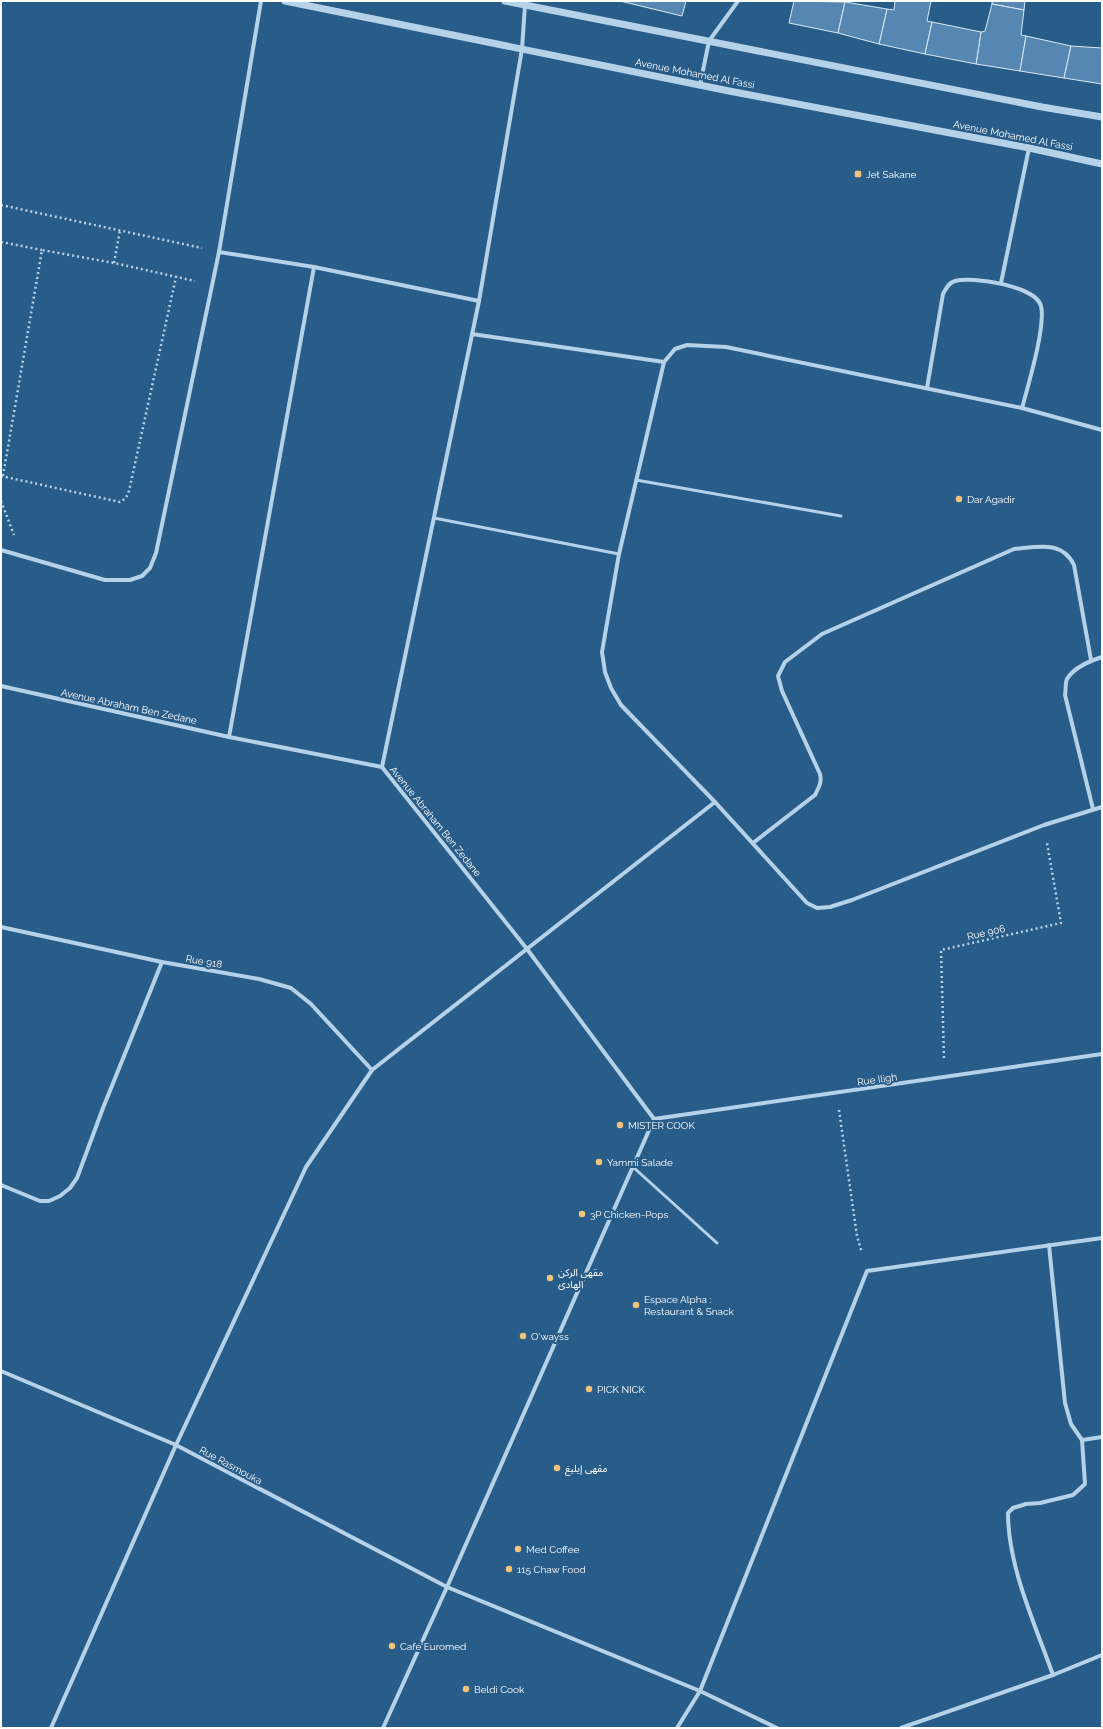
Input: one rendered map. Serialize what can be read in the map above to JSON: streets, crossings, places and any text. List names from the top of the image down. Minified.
{"streets":{"street":["Avenue Mohamed Al Fassi","Avenue Abraham Ben Zedane","Rue 918","Rue Iligh","Rue Rasmouka"],"path":["Rue 906"]},"crossings":[["Avenue Abraham Ben Zedane","Rue Iligh"],["Rue 906","Rue Iligh"]],"places":{"transit":["Jet Sakane"],"other":["Dar Agadir","MISTER COOK","Yammi Salade","3P Chicken-Pops","مقهى الركن الهادئ","Espace Alpha : Restaurant & Snack","O'wayss","PICK NICK","مقهى إيليغ","Med Coffee","115 Chaw Food","Café Euromed","Beldi Cook"]}}
